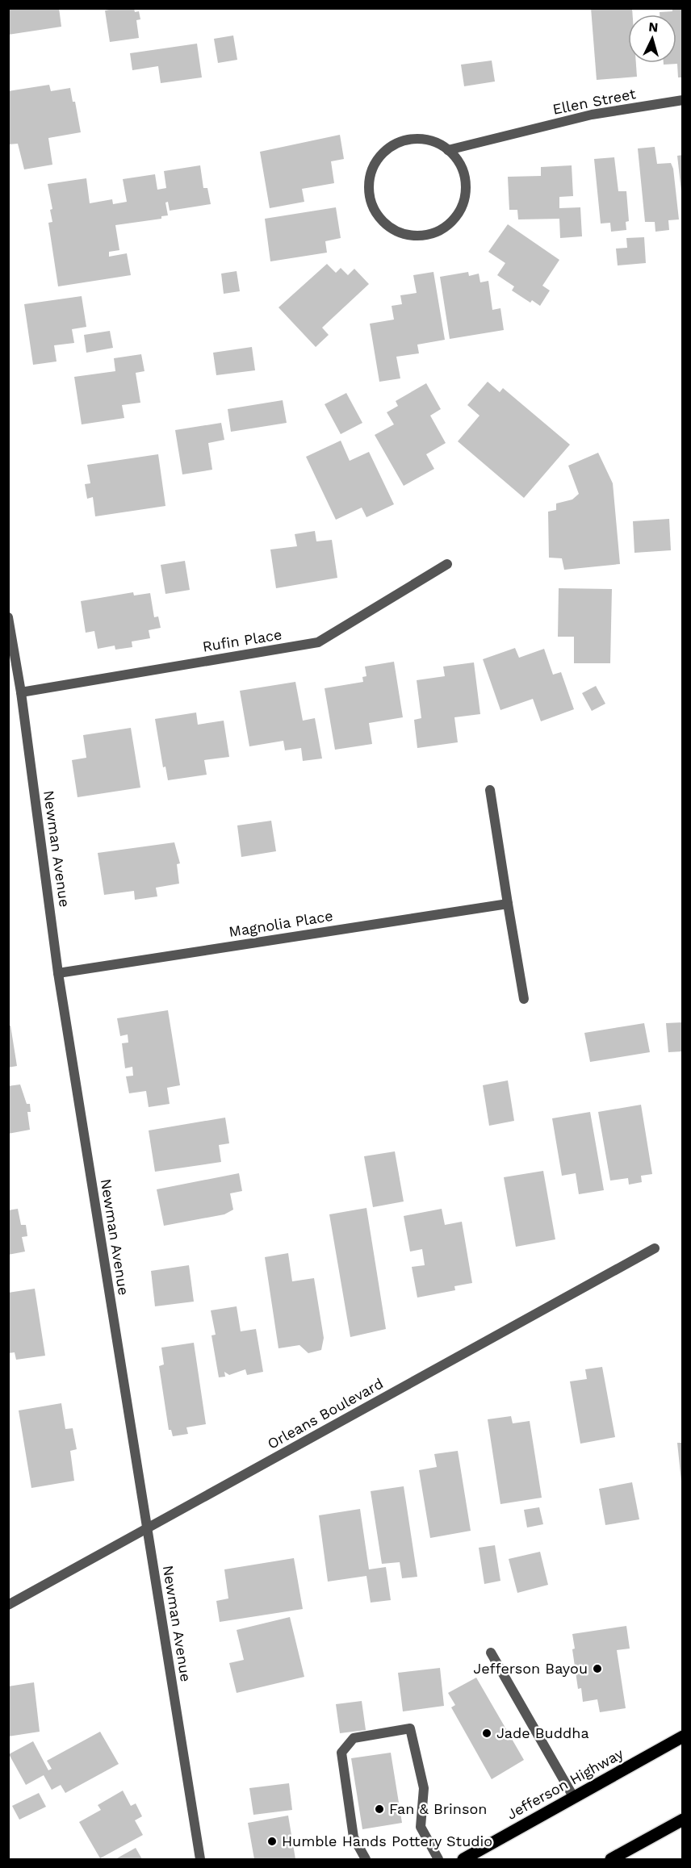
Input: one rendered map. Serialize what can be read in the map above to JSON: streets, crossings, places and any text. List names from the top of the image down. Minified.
{"streets":{"main road":["Jefferson Highway"],"street":["Ellen Street","Rufin Place","Newman Avenue","Magnolia Place","Orleans Boulevard"]},"crossings":[["Rufin Place","Newman Avenue"],["Newman Avenue","Magnolia Place"],["Newman Avenue","Orleans Boulevard"]],"places":["Jefferson Bayou","Jade Buddha","Fan & Brinson","Humble Hands Pottery Studio"],"north":"top"}
